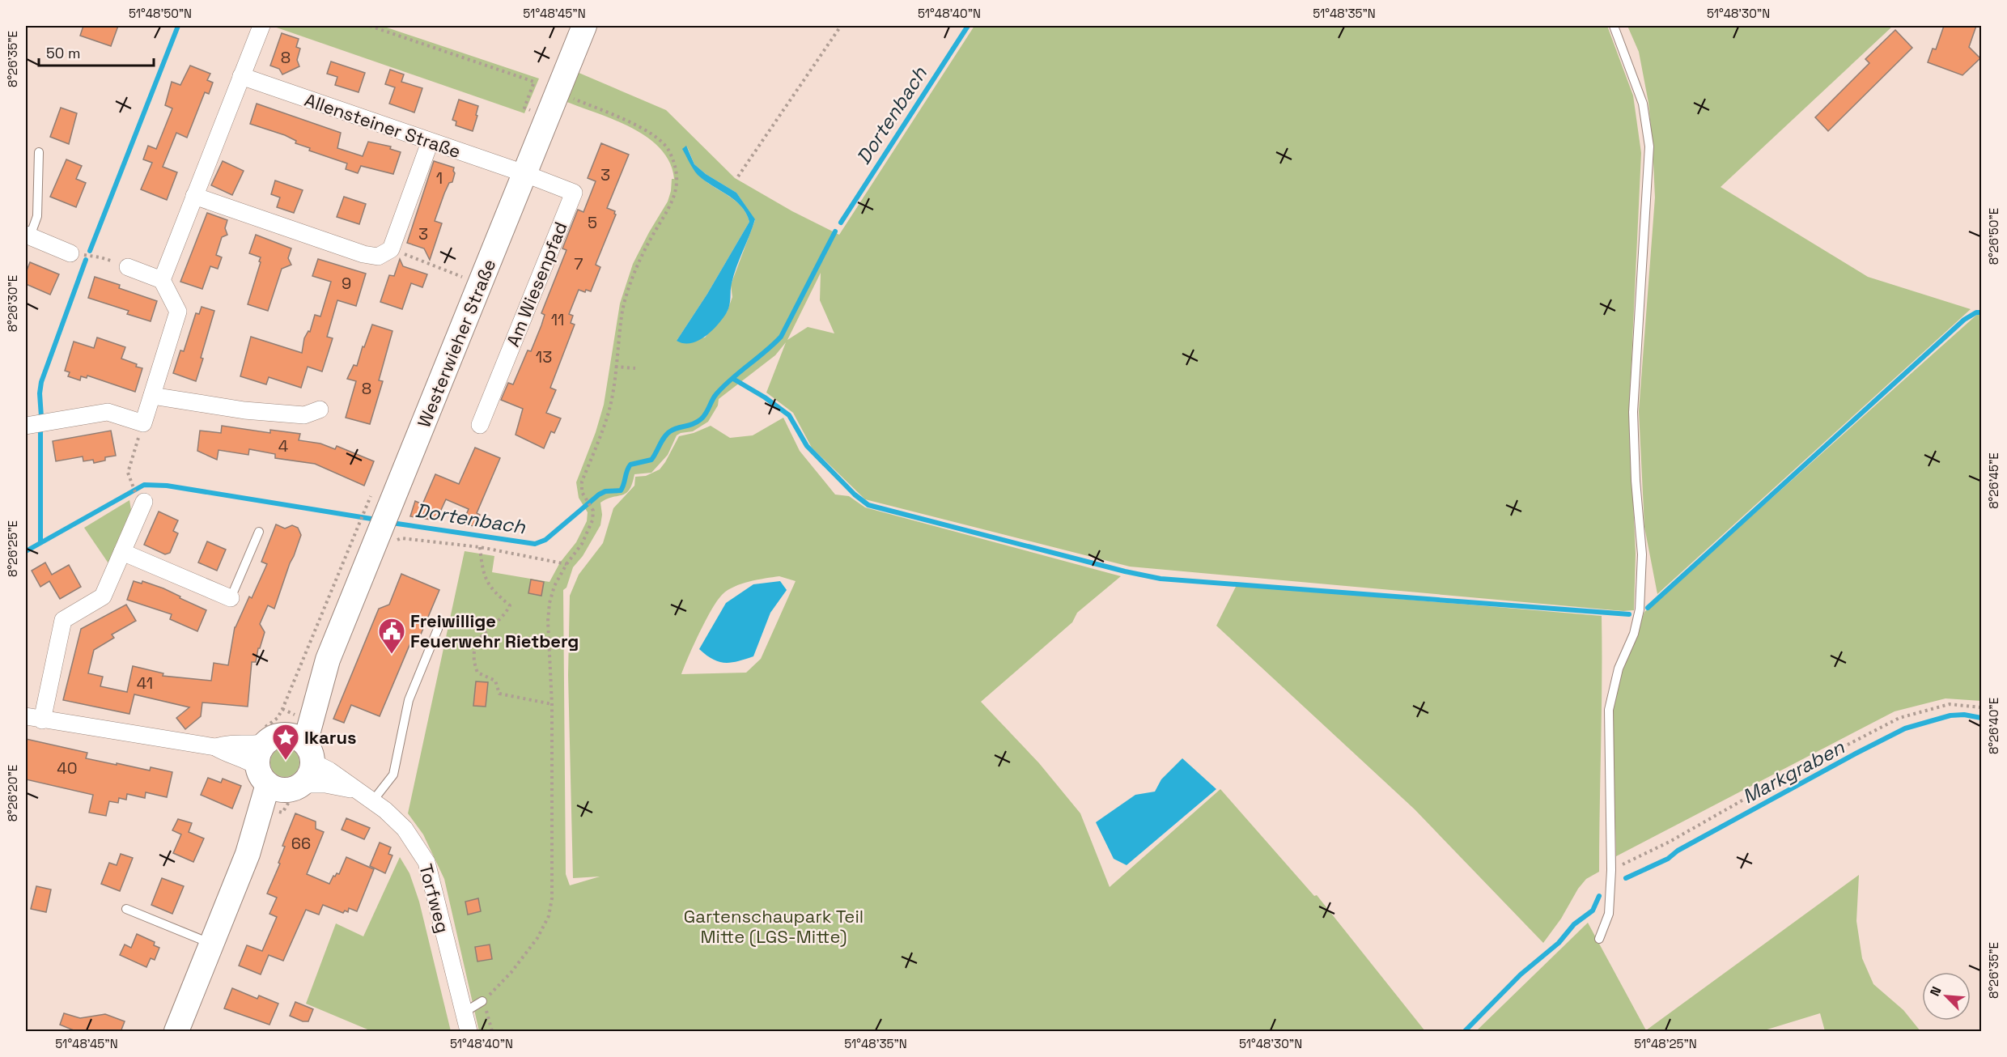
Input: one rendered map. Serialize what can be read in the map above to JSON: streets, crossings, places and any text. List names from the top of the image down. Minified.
{"streets":{"main road":["Westerwieher Straße"],"street":["Allensteiner Straße","Am Wiesenpfad","Torfweg"]},"crossings":[["Allensteiner Straße","Am Wiesenpfad"],["Allensteiner Straße","Westerwieher Straße"],["Am Wiesenpfad","Westerwieher Straße"],["Westerwieher Straße","Torfweg"]],"water":["Dortenbach","Markgraben"],"parks":["Gartenschaupark Teil Mitte (LGS-Mitte)"],"places":{"public building":["Freiwillige Feuerwehr Rietberg"],"place":["Ikarus"]},"house_numbers":["8","3","1","5","3","7","9","11","13","8","4","41","40","66"],"scale_bar":"50 m","north":"top left","coordinates":["51°48'50\"N","51°48'45\"N","51°48'40\"N","51°48'35\"N","51°48'30\"N","8°26'35\"E","8°26'50\"E","8°26'30\"E","8°26'45\"E","8°26'25\"E","8°26'40\"E","8°26'20\"E","51°48'25\"N"]}
